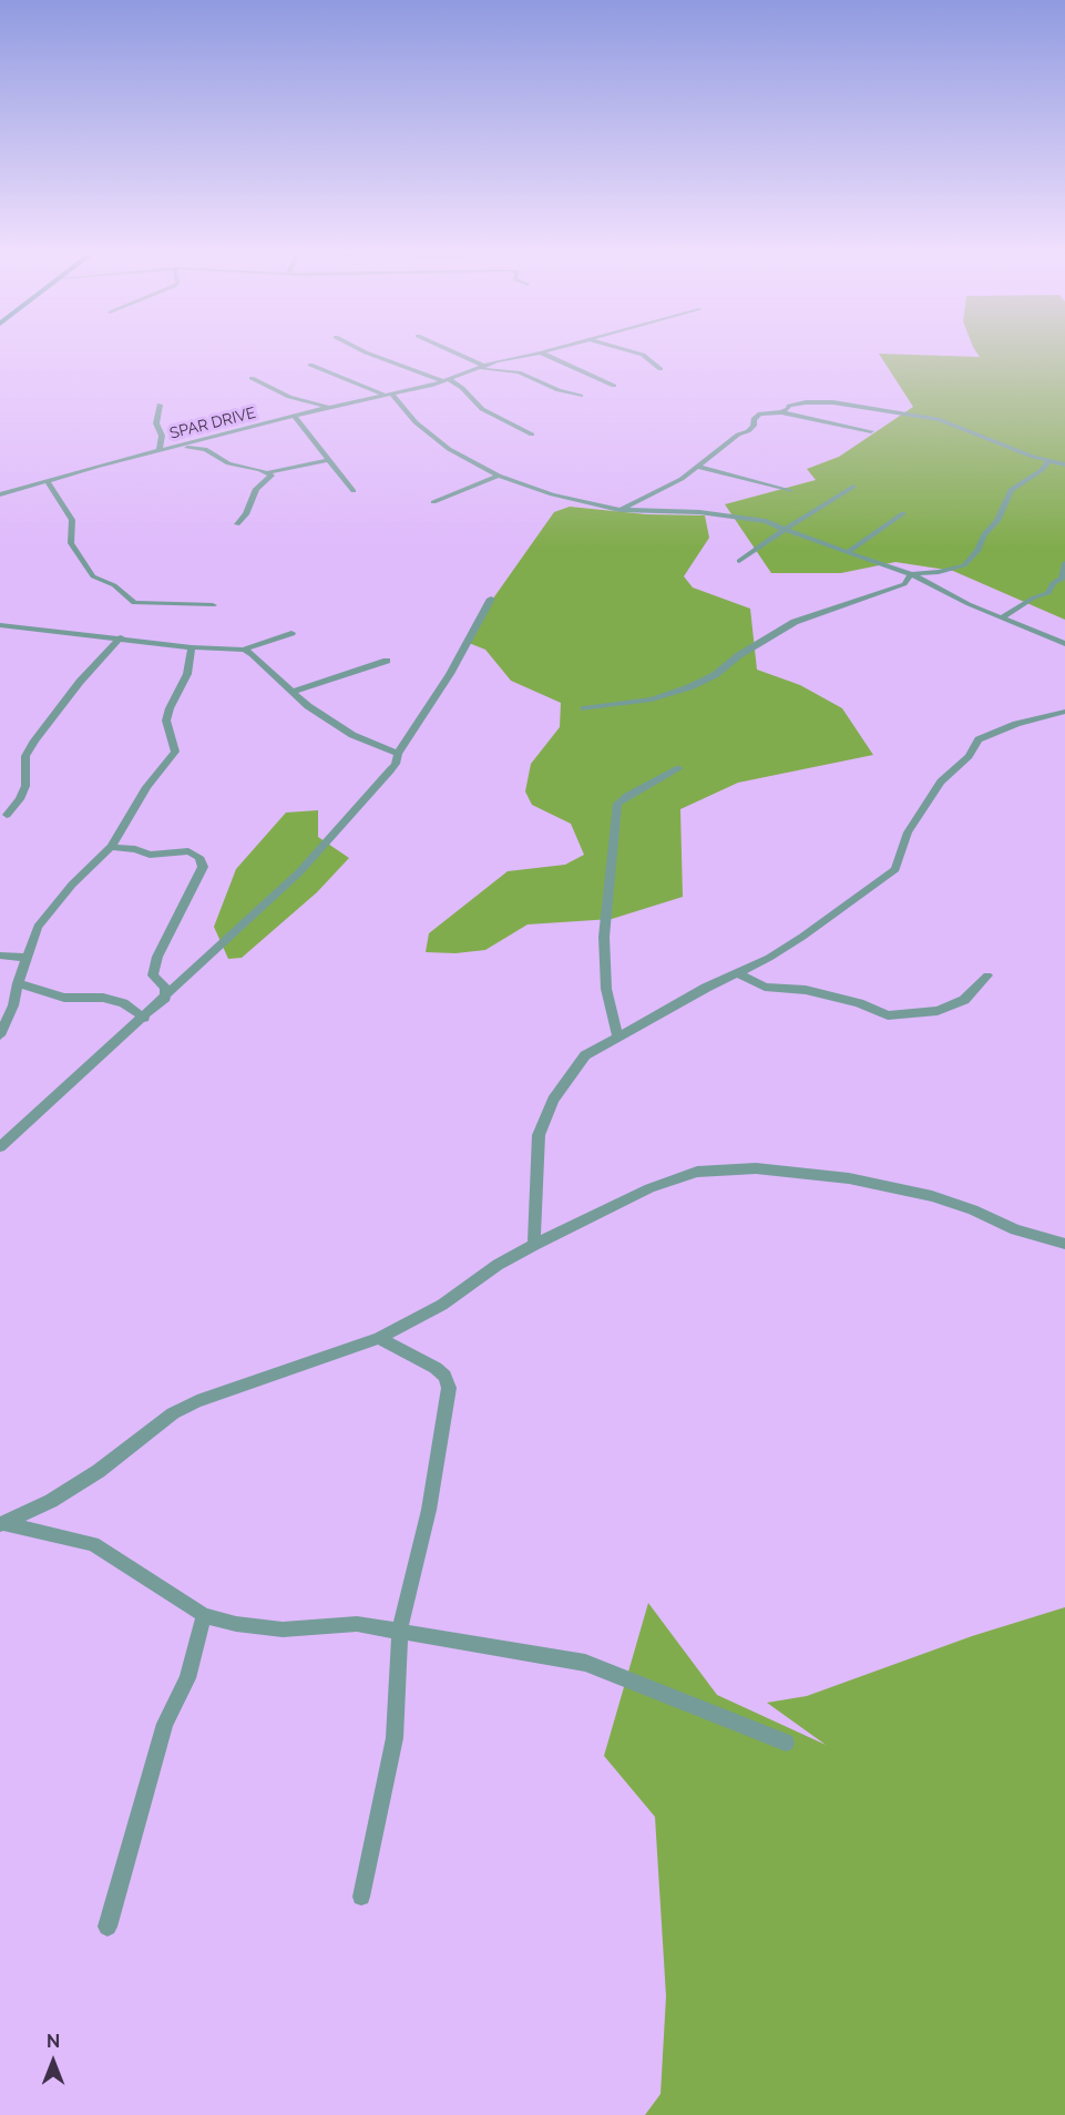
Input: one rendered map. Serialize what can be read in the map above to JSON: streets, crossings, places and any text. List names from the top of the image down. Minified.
{"streets":{"street":["SPAR DRIVE"]},"north":"top"}
